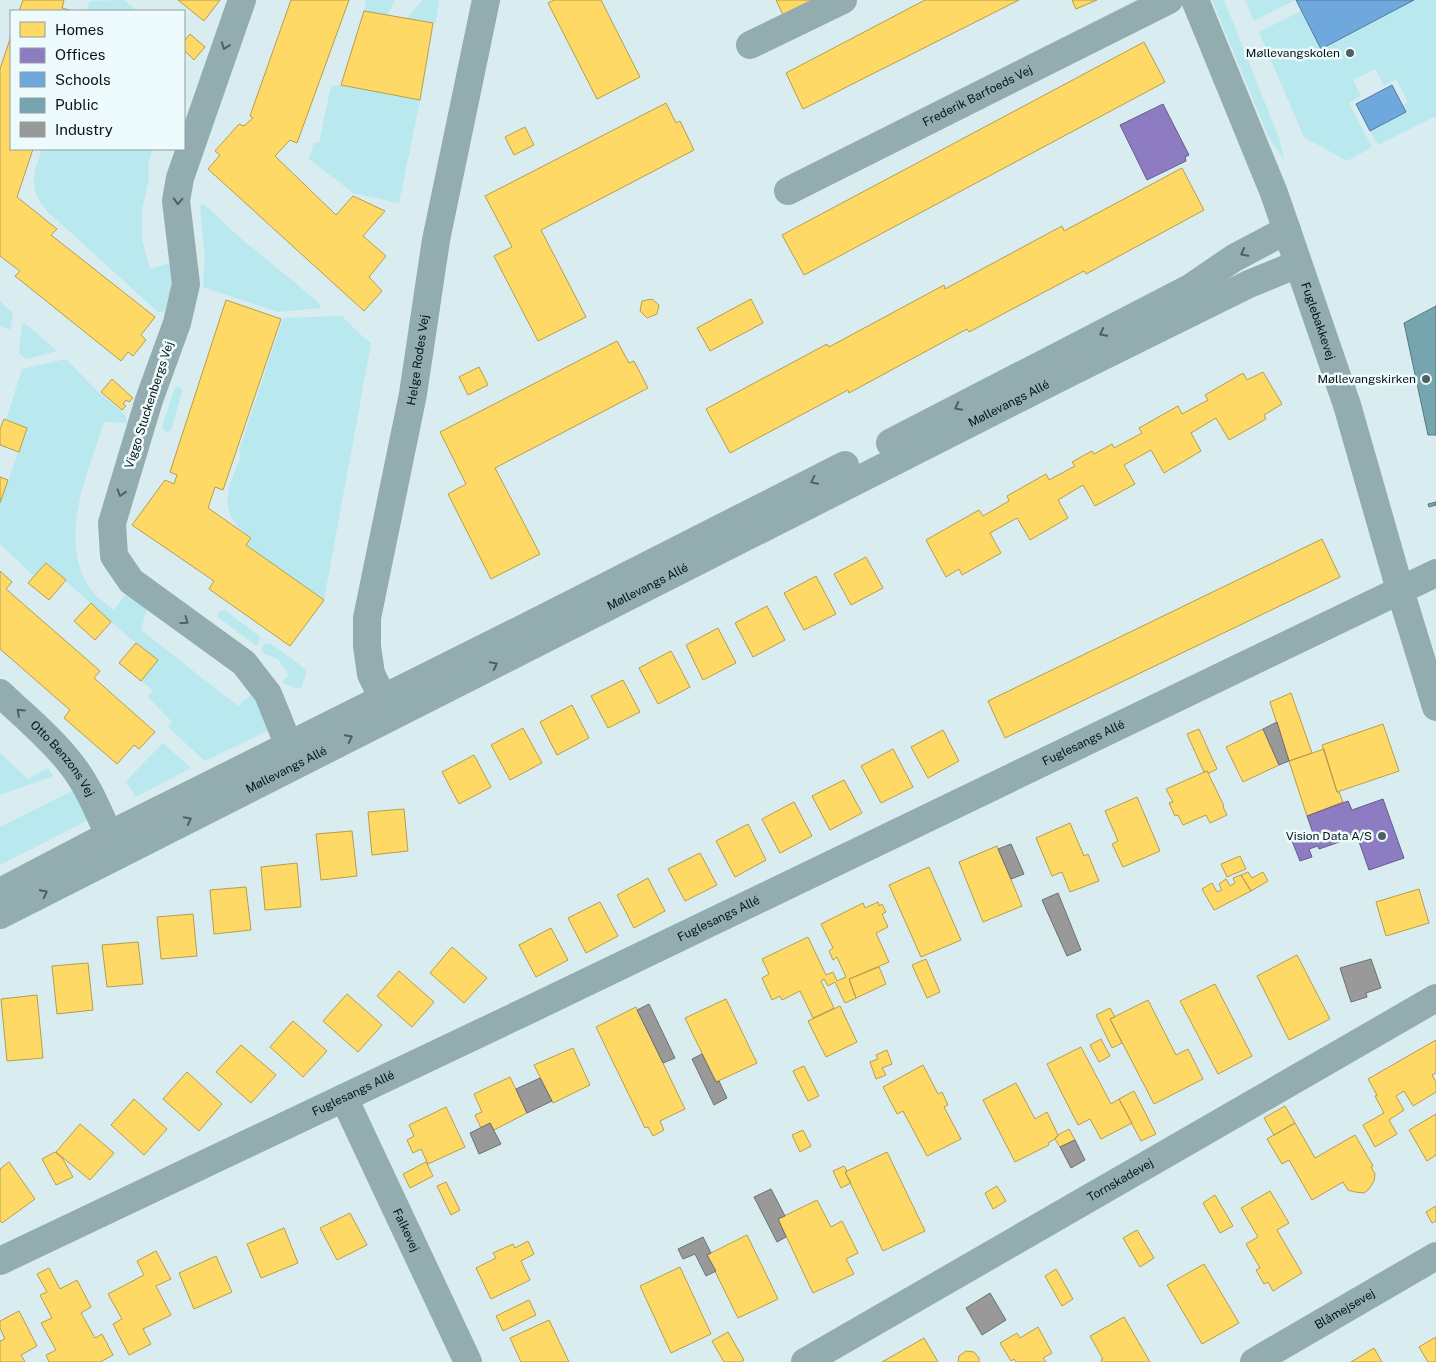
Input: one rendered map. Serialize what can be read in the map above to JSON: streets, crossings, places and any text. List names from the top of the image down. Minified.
{"streets":{"street":["Frederik Barfoeds Vej","Fuglebakkevej","Helge Rodes Vej","Møllevangs Allé","Viggo Stuckenbergs Vej","Fuglesangs Allé","Otto Benzons Vej","Tornskadevej","Falkevej","Blåmejsevej"]},"crossings":[["Fuglebakkevej","Møllevangs Allé"],["Fuglebakkevej","Fuglesangs Allé"],["Helge Rodes Vej","Møllevangs Allé"],["Møllevangs Allé","Viggo Stuckenbergs Vej"],["Møllevangs Allé","Otto Benzons Vej"],["Fuglesangs Allé","Falkevej"]],"one_way":["Viggo Stuckenbergs Vej","Otto Benzons Vej"],"places":["Møllevangskolen","Møllevangskirken","Vision Data A/S"],"legend":["Homes","Offices","Schools","Public","Industry"]}
